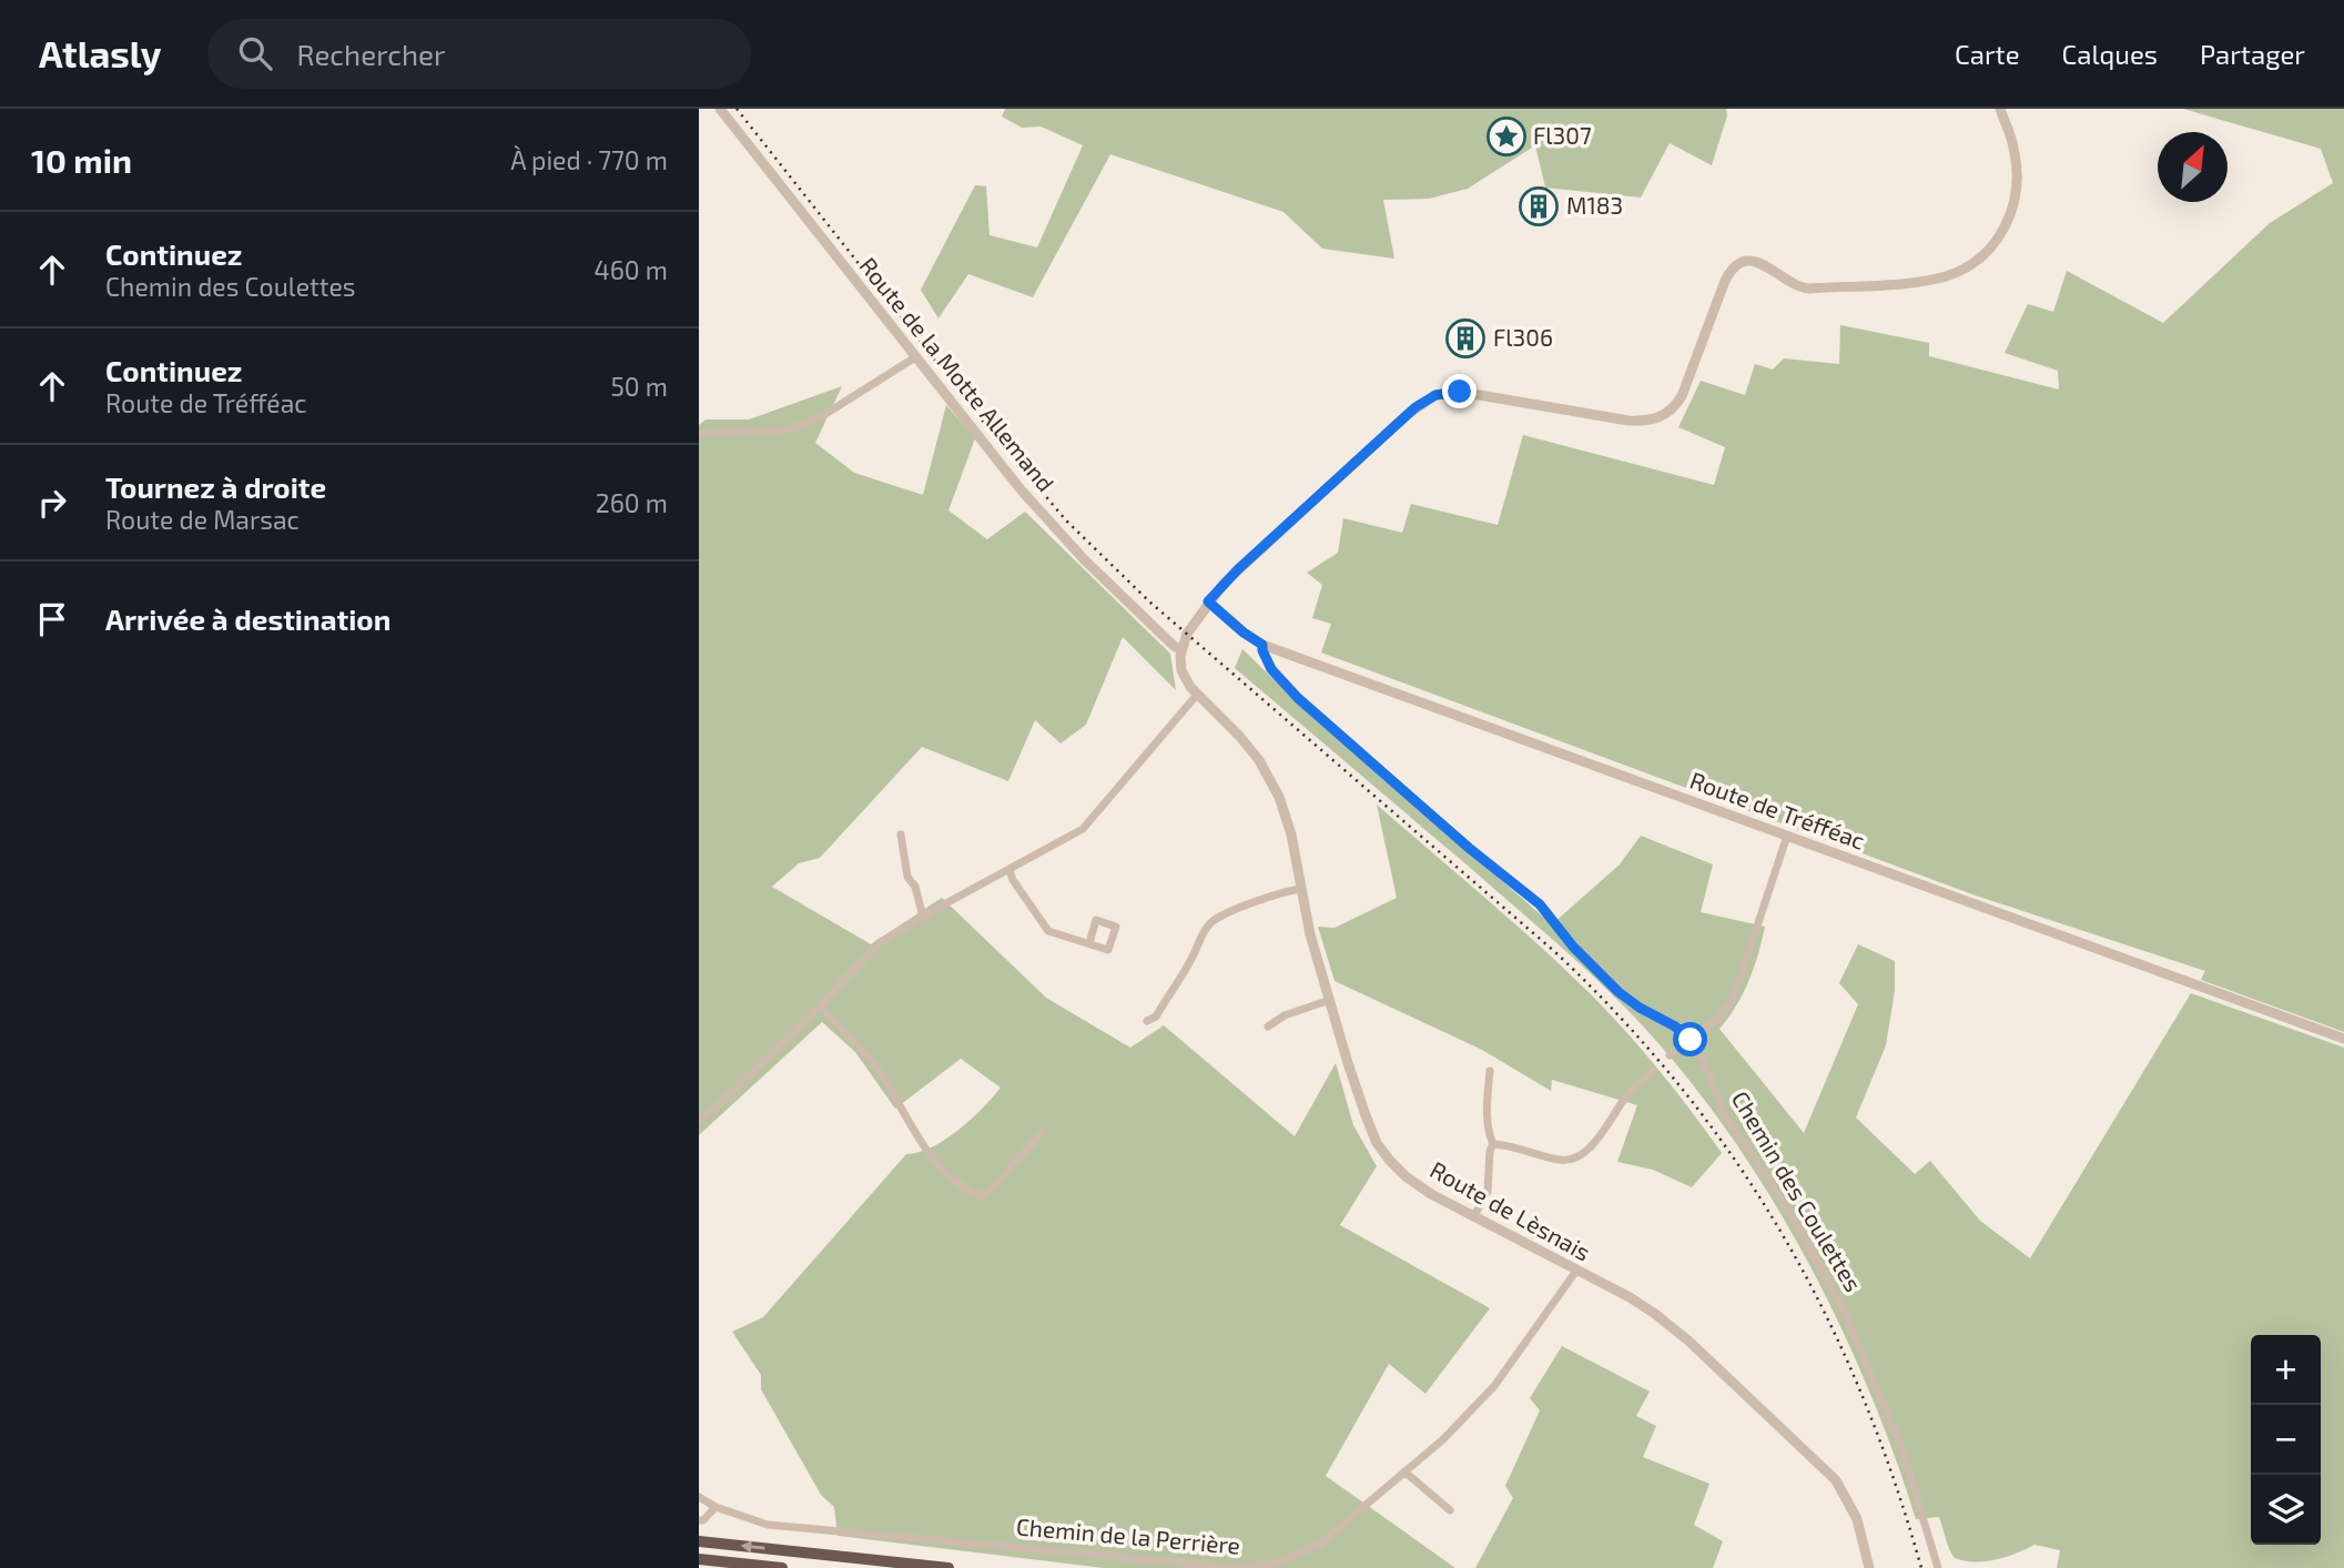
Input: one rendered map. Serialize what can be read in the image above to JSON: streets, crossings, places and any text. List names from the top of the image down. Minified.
{"streets":{"street":["Route de la Motte Allemand","Route de Tréfféac","Chemin des Coulettes","Route de Lèsnais","Chemin de la Perrière"]},"crossings":[["Route de la Motte Allemand","Route de Lèsnais"],["Route de Tréfféac","Chemin des Coulettes"],["Route de Lèsnais","Chemin de la Perrière"]],"places":{"place":["Fl307"],"building":["M183","Fl306"]},"north":"top right","page":{"header":"Atlasly","search":"Rechercher","nav":["Carte","Calques","Partager"],"heading":["10 min","À pied · 770 m"],"list":[["Continuez","Chemin des Coulettes","460 m"],["Continuez","Route de Tréfféac","50 m"],["Tournez à droite","Route de Marsac","260 m"],"Arrivée à destination"],"map_buttons":["+","−"]}}
